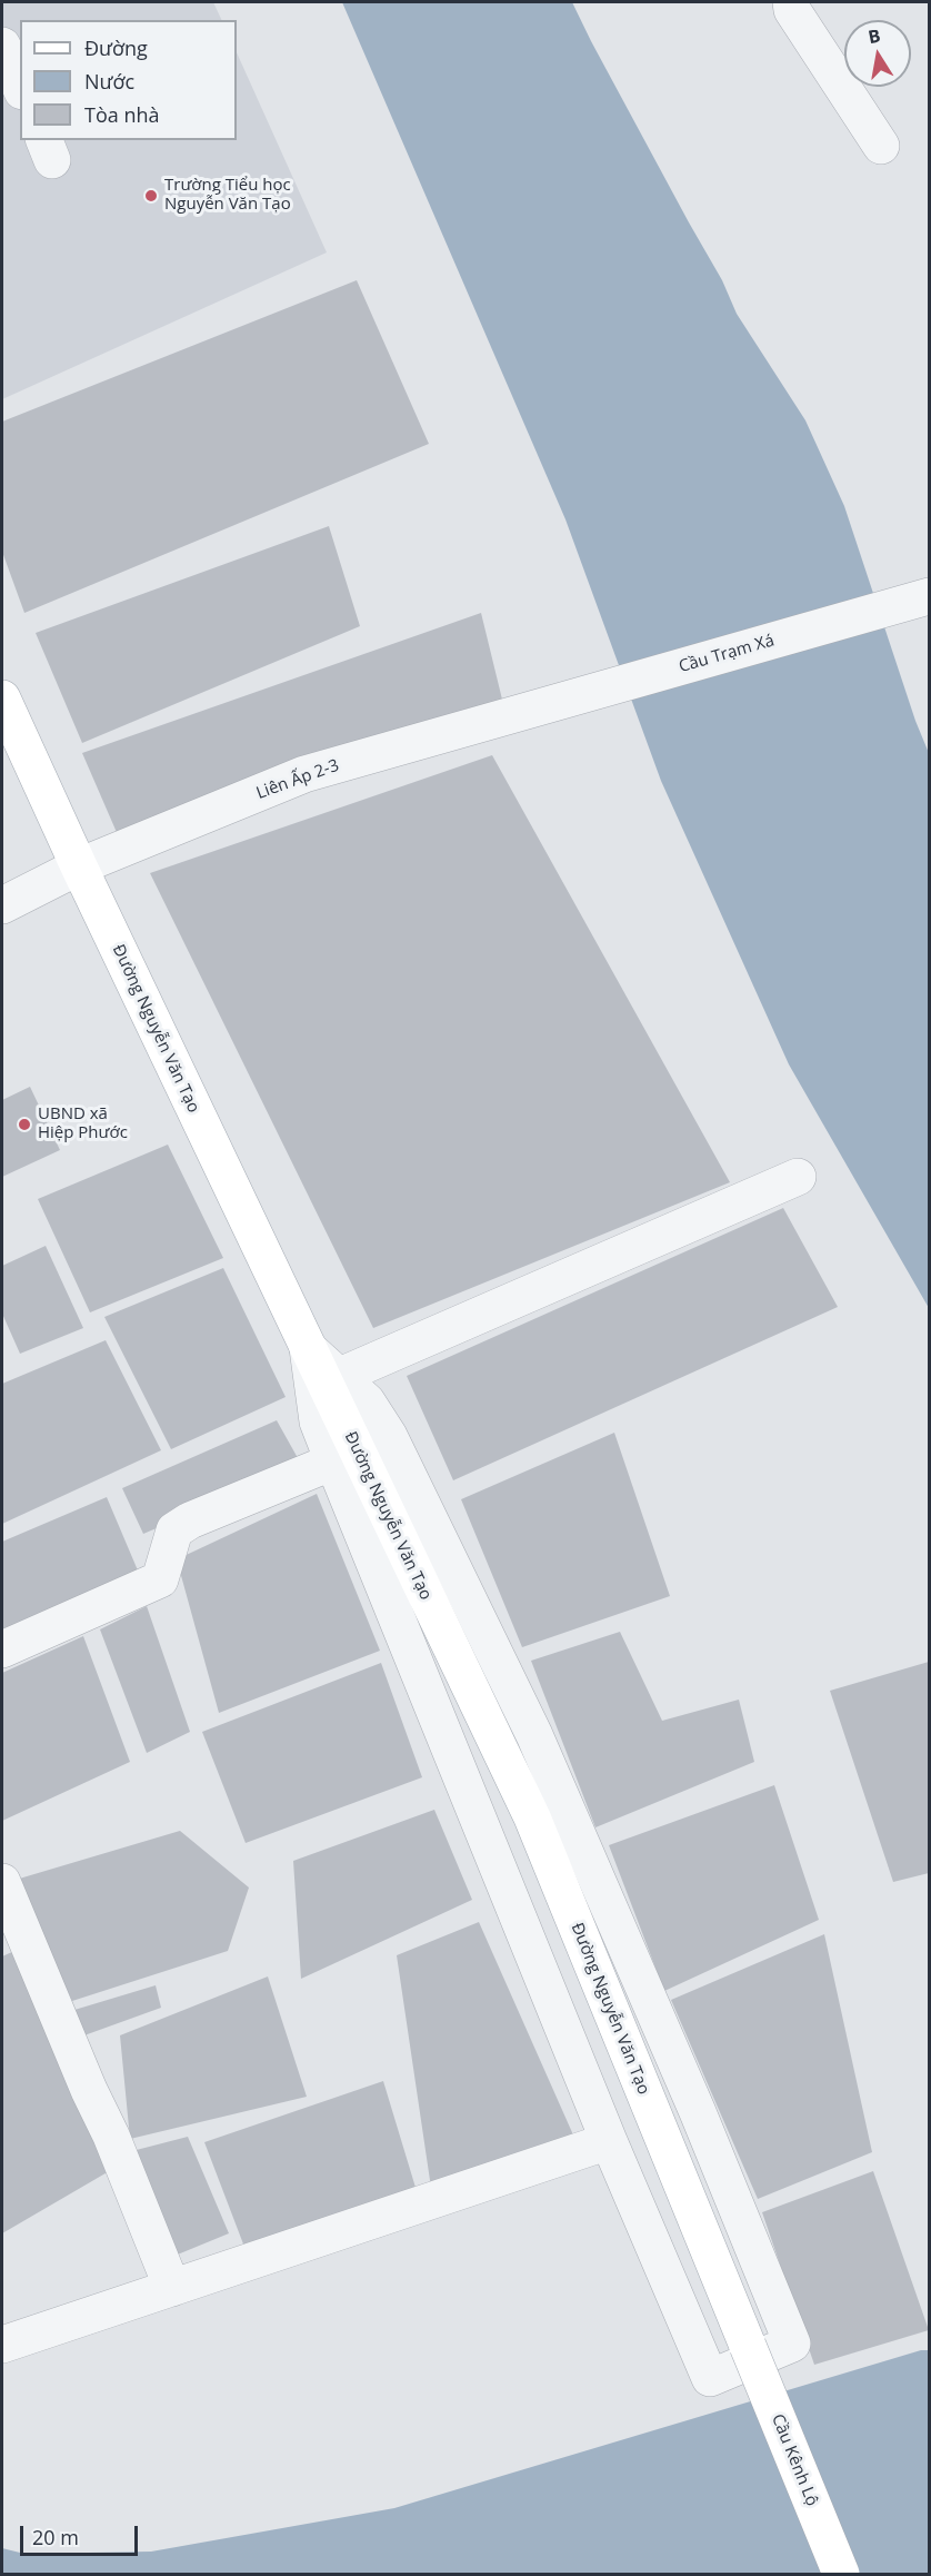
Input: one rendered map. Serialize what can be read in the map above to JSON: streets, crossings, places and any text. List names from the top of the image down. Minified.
{"streets":{"main road":["Đường Nguyễn Văn Tạo","Cầu Kênh Lộ"],"street":["Cầu Trạm Xá","Liên Ấp 2-3"]},"crossings":[["Cầu Trạm Xá","Liên Ấp 2-3"],["Liên Ấp 2-3","Đường Nguyễn Văn Tạo"],["Đường Nguyễn Văn Tạo","Cầu Kênh Lộ"]],"places":["Trường Tiểu học Nguyễn Văn Tạo","UBND xã Hiệp Phước"],"legend":["Đường","Nước","Tòa nhà"],"scale_bar":"20 m","north":"top"}
